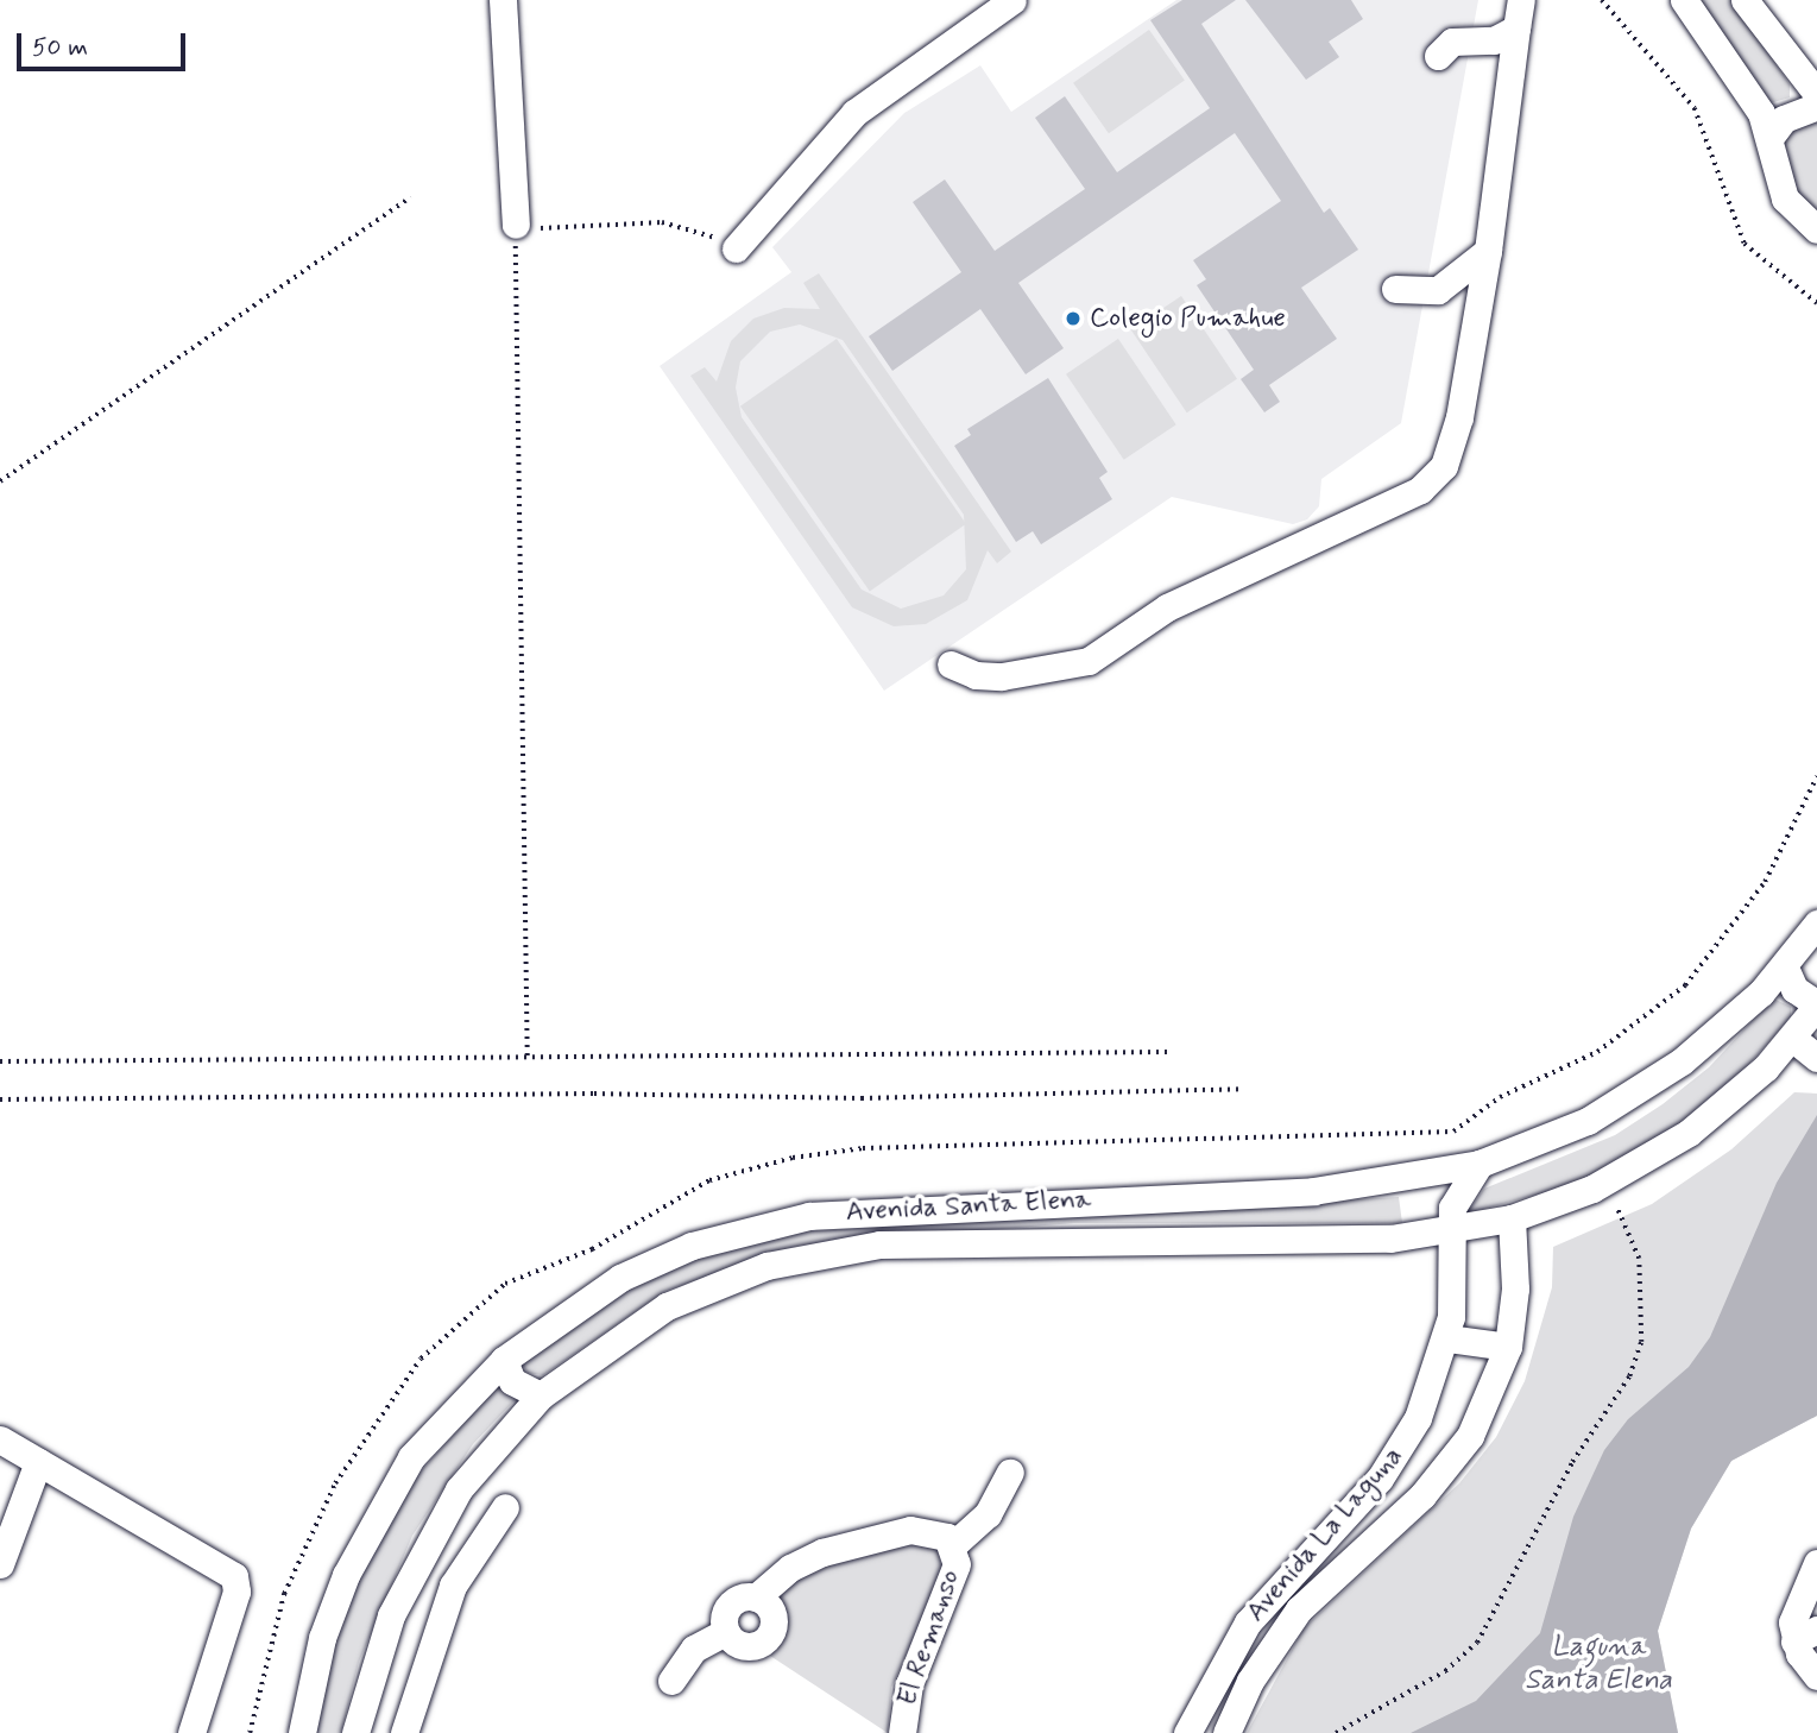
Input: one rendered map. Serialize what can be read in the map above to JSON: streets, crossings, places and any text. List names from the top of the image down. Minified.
{"streets":{"street":["Avenida Santa Elena","Avenida La Laguna","El Remanso"]},"crossings":[["Avenida Santa Elena","Avenida La Laguna"]],"water":["Laguna Santa Elena"],"places":["Colegio Pumahue"],"scale_bar":"50 m"}
